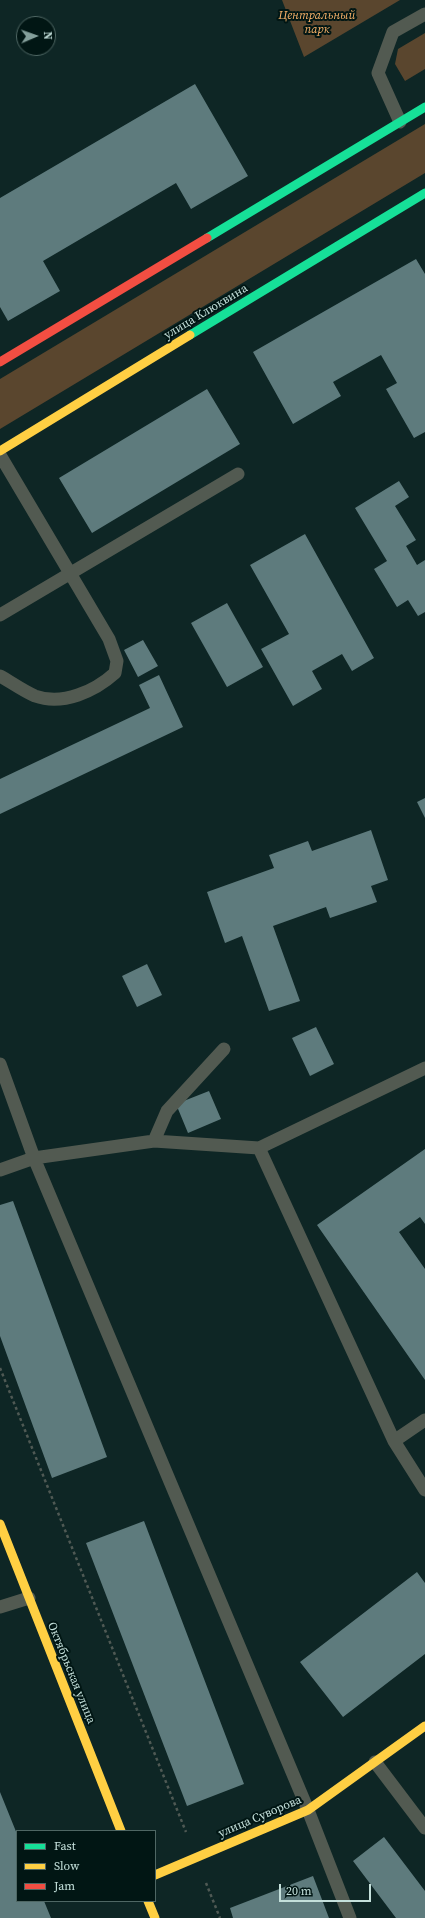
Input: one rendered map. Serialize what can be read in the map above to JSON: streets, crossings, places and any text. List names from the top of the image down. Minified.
{"streets":{"street":["улица Клюквина","Октябрьская улица","улица Суворова"]},"parks":["Центральный парк"],"legend":["Fast","Slow","Jam"],"scale_bar":"20 m","north":"right"}
